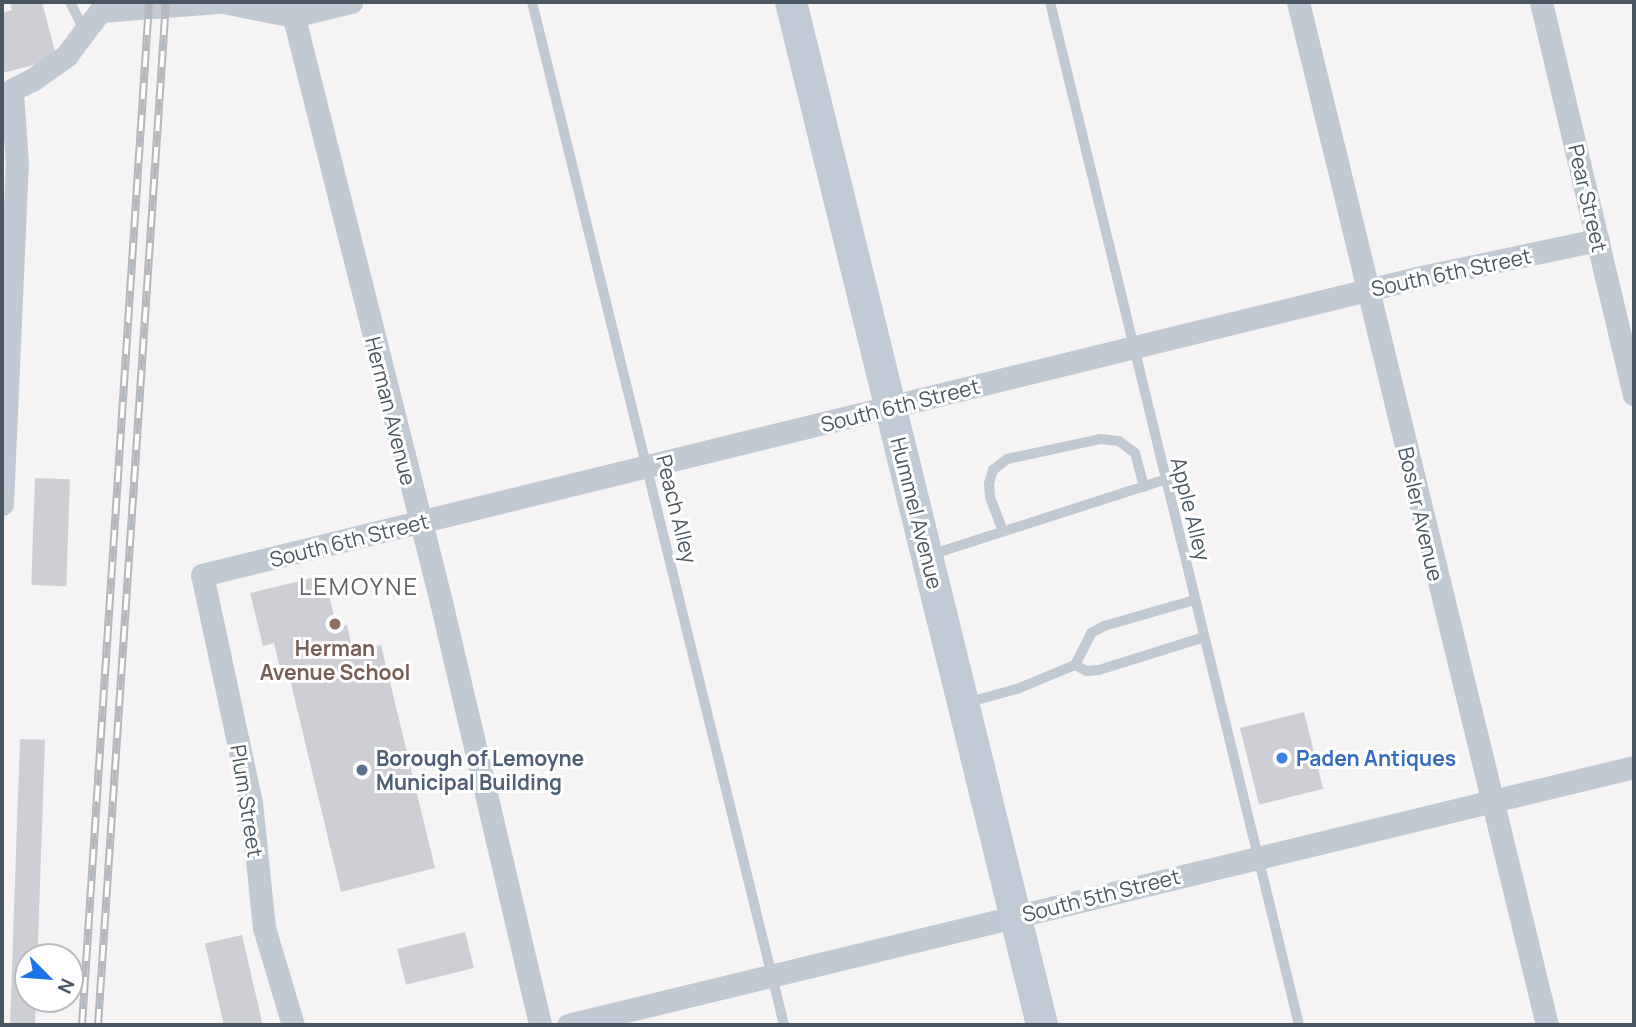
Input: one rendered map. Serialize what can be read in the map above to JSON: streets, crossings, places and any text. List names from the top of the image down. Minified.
{"streets":{"main road":["Hummel Avenue"],"street":["Pear Street","South 6th Street","Herman Avenue","Bosler Avenue","Plum Street","South 5th Street"],"lane":["Peach Alley","Apple Alley"]},"crossings":[["Pear Street","South 6th Street"],["South 6th Street","Herman Avenue"],["South 6th Street","Peach Alley"],["South 6th Street","Apple Alley"],["South 6th Street","Hummel Avenue"],["South 6th Street","Bosler Avenue"],["South 6th Street","Plum Street"],["Peach Alley","South 5th Street"],["Apple Alley","South 5th Street"],["Hummel Avenue","South 5th Street"],["Bosler Avenue","South 5th Street"]],"districts":["LEMOYNE"],"places":["Herman Avenue School","Paden Antiques","Borough of Lemoyne Municipal Building"],"north":"bottom right"}
